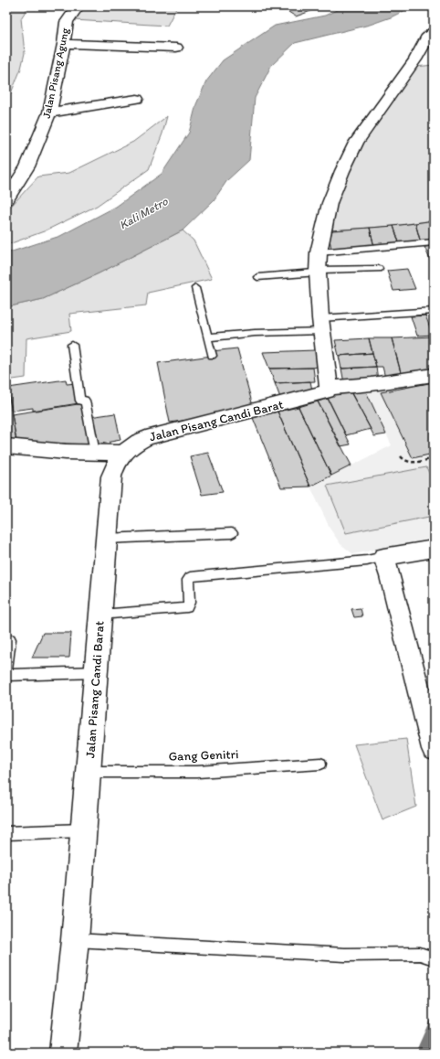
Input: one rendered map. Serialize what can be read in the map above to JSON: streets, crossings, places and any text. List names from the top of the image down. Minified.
{"streets":{"street":["Jalan Pisang Agung","Jalan Pisang Candi Barat"],"lane":["Gang Genitri"]},"crossings":[["Jalan Pisang Candi Barat","Gang Genitri"]],"water":["Kali Metro"]}
